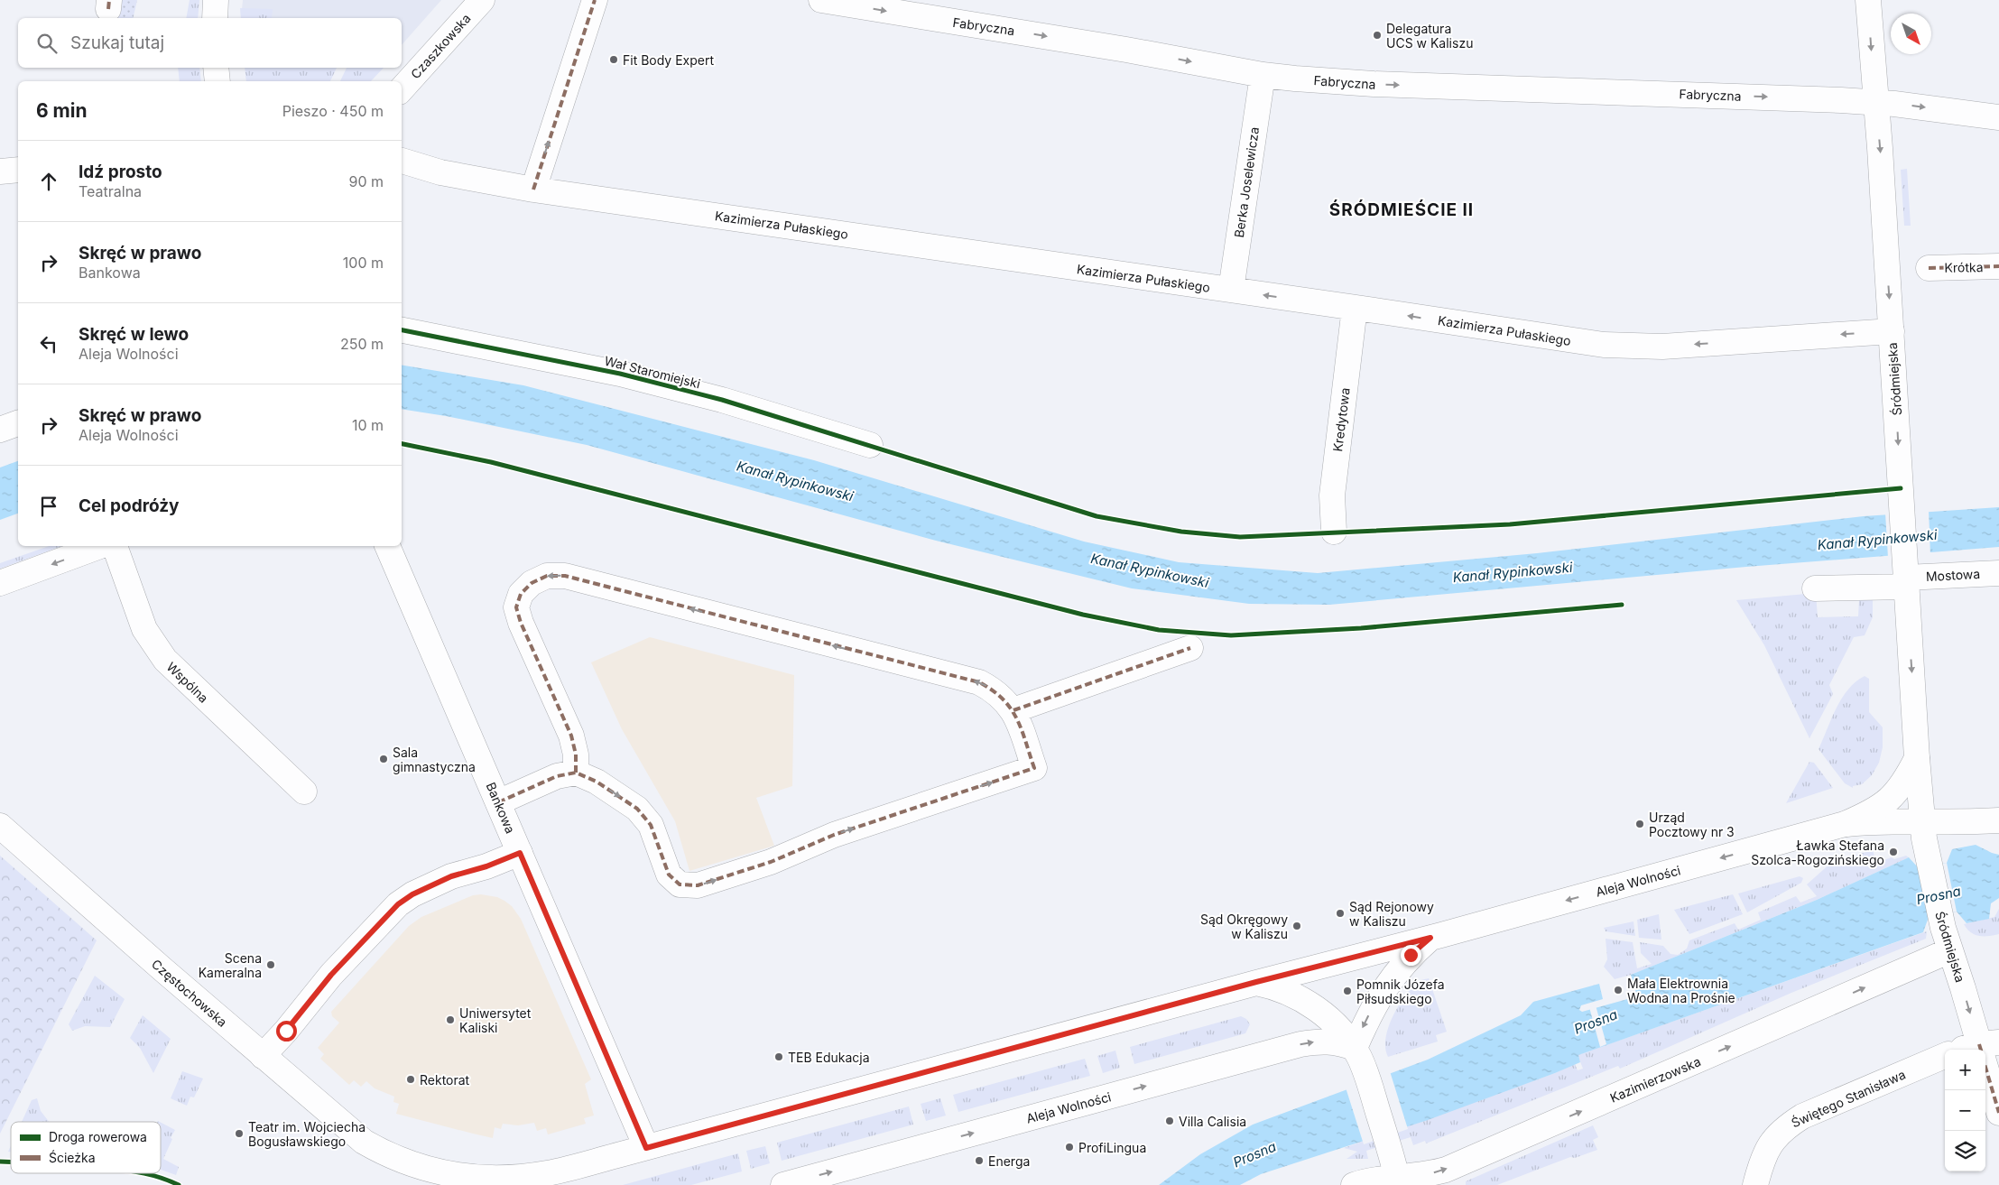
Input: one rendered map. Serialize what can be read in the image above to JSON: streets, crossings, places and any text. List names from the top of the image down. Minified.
{"streets":{"street":["Fabryczna","Czaszkowska","Berka Joselewicza","Kazimierza Pułaskiego","Krótka","Wał Staromiejski","Śródmiejska","Kredytowa","Mostowa","Wspólna","Bankowa","Aleja Wolności","Częstochowska","Kazimierzowska","Świętego Stanisława"]},"crossings":[["Fabryczna","Berka Joselewicza"],["Fabryczna","Śródmiejska"],["Berka Joselewicza","Kazimierza Pułaskiego"],["Kazimierza Pułaskiego","Śródmiejska"],["Kazimierza Pułaskiego","Kredytowa"],["Śródmiejska","Mostowa"],["Śródmiejska","Aleja Wolności"],["Śródmiejska","Kazimierzowska"],["Bankowa","Aleja Wolności"],["Aleja Wolności","Częstochowska"]],"one_way":["Fabryczna","Kazimierza Pułaskiego","Śródmiejska","Kazimierzowska"],"districts":["ŚRÓDMIEŚCIE II"],"water":["Kanał Rypinkowski","Prosna"],"places":["Delegatura UCS w Kaliszu","Fit Body Expert","Sala gimnastyczna","Urząd Pocztowy nr 3","Ławka Stefana Szolca-Rogozińskiego","Sąd Rejonowy w Kaliszu","Sąd Okręgowy w Kaliszu","Scena Kameralna","Mała Elektrownia Wodna na Prośnie","Pomnik Józefa Piłsudskiego","Uniwersytet Kaliski","TEB Edukacja","Rektorat","Villa Calisia","Teatr im. Wojciecha Bogusławskiego","ProfiLingua","Energa"],"legend":["Droga rowerowa","Ścieżka"],"north":"bottom right","page":{"search":"Szukaj tutaj","heading":["6 min","Pieszo · 450 m"],"list":[["Idź prosto","Teatralna","90 m"],["Skręć w prawo","Bankowa","100 m"],["Skręć w lewo","Aleja Wolności","250 m"],["Skręć w prawo","Aleja Wolności","10 m"],"Cel podróży"],"map_buttons":["+","−"]}}
